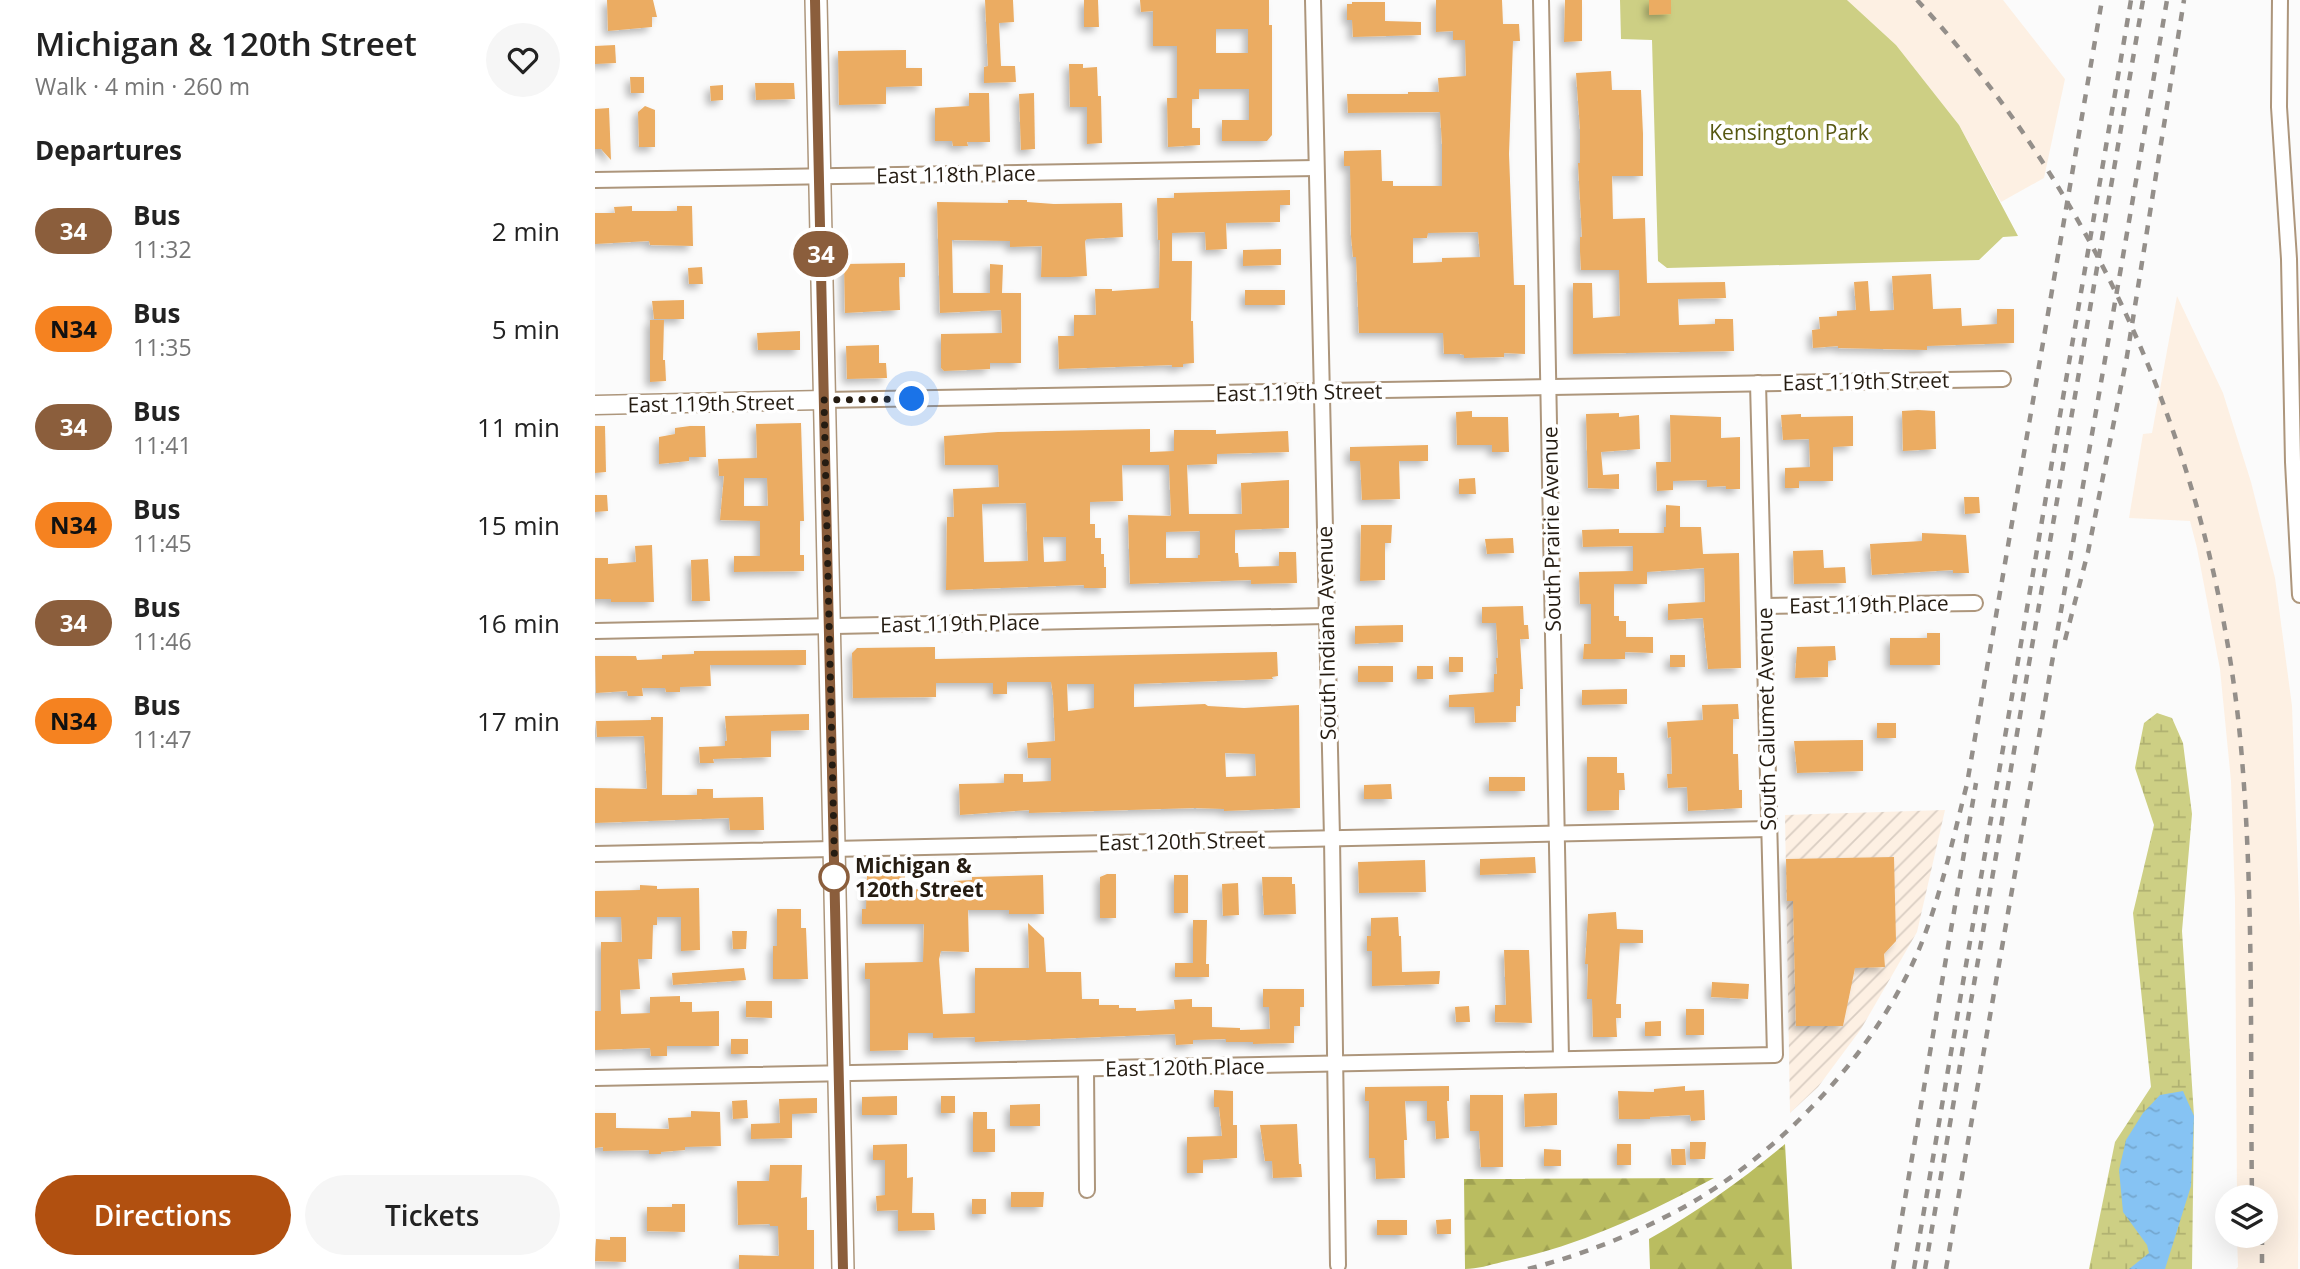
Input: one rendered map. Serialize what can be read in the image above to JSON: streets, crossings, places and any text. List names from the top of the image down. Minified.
{"streets":{"street":["East 118th Place","East 119th Street","South Prairie Avenue","East 119th Place","South Indiana Avenue","South Calumet Avenue","East 120th Street","East 120th Place"]},"crossings":[["East 118th Place","South Indiana Avenue"],["East 119th Street","South Prairie Avenue"],["East 119th Street","South Indiana Avenue"],["East 119th Street","South Calumet Avenue"],["South Prairie Avenue","East 120th Street"],["South Prairie Avenue","East 120th Place"],["East 119th Place","South Indiana Avenue"],["East 119th Place","South Calumet Avenue"],["South Indiana Avenue","East 120th Street"],["South Indiana Avenue","East 120th Place"],["South Calumet Avenue","East 120th Street"],["South Calumet Avenue","East 120th Place"]],"parks":["Kensington Park"],"places":["Michigan & 120th Street"],"lines":["bus line 34"],"page":{"heading":[["Michigan & 120th Street","Walk · 4 min · 260 m"],"Departures"],"on_map":"34","list":[{"mark":"34","name":"Bus","note":"11:32","value":"2 min"},{"mark":"N34","name":"Bus","note":"11:35","value":"5 min"},{"mark":"34","name":"Bus","note":"11:41","value":"11 min"},{"mark":"N34","name":"Bus","note":"11:45","value":"15 min"},{"mark":"34","name":"Bus","note":"11:46","value":"16 min"},{"mark":"N34","name":"Bus","note":"11:47","value":"17 min"}],"buttons":["Directions","Tickets"]}}
